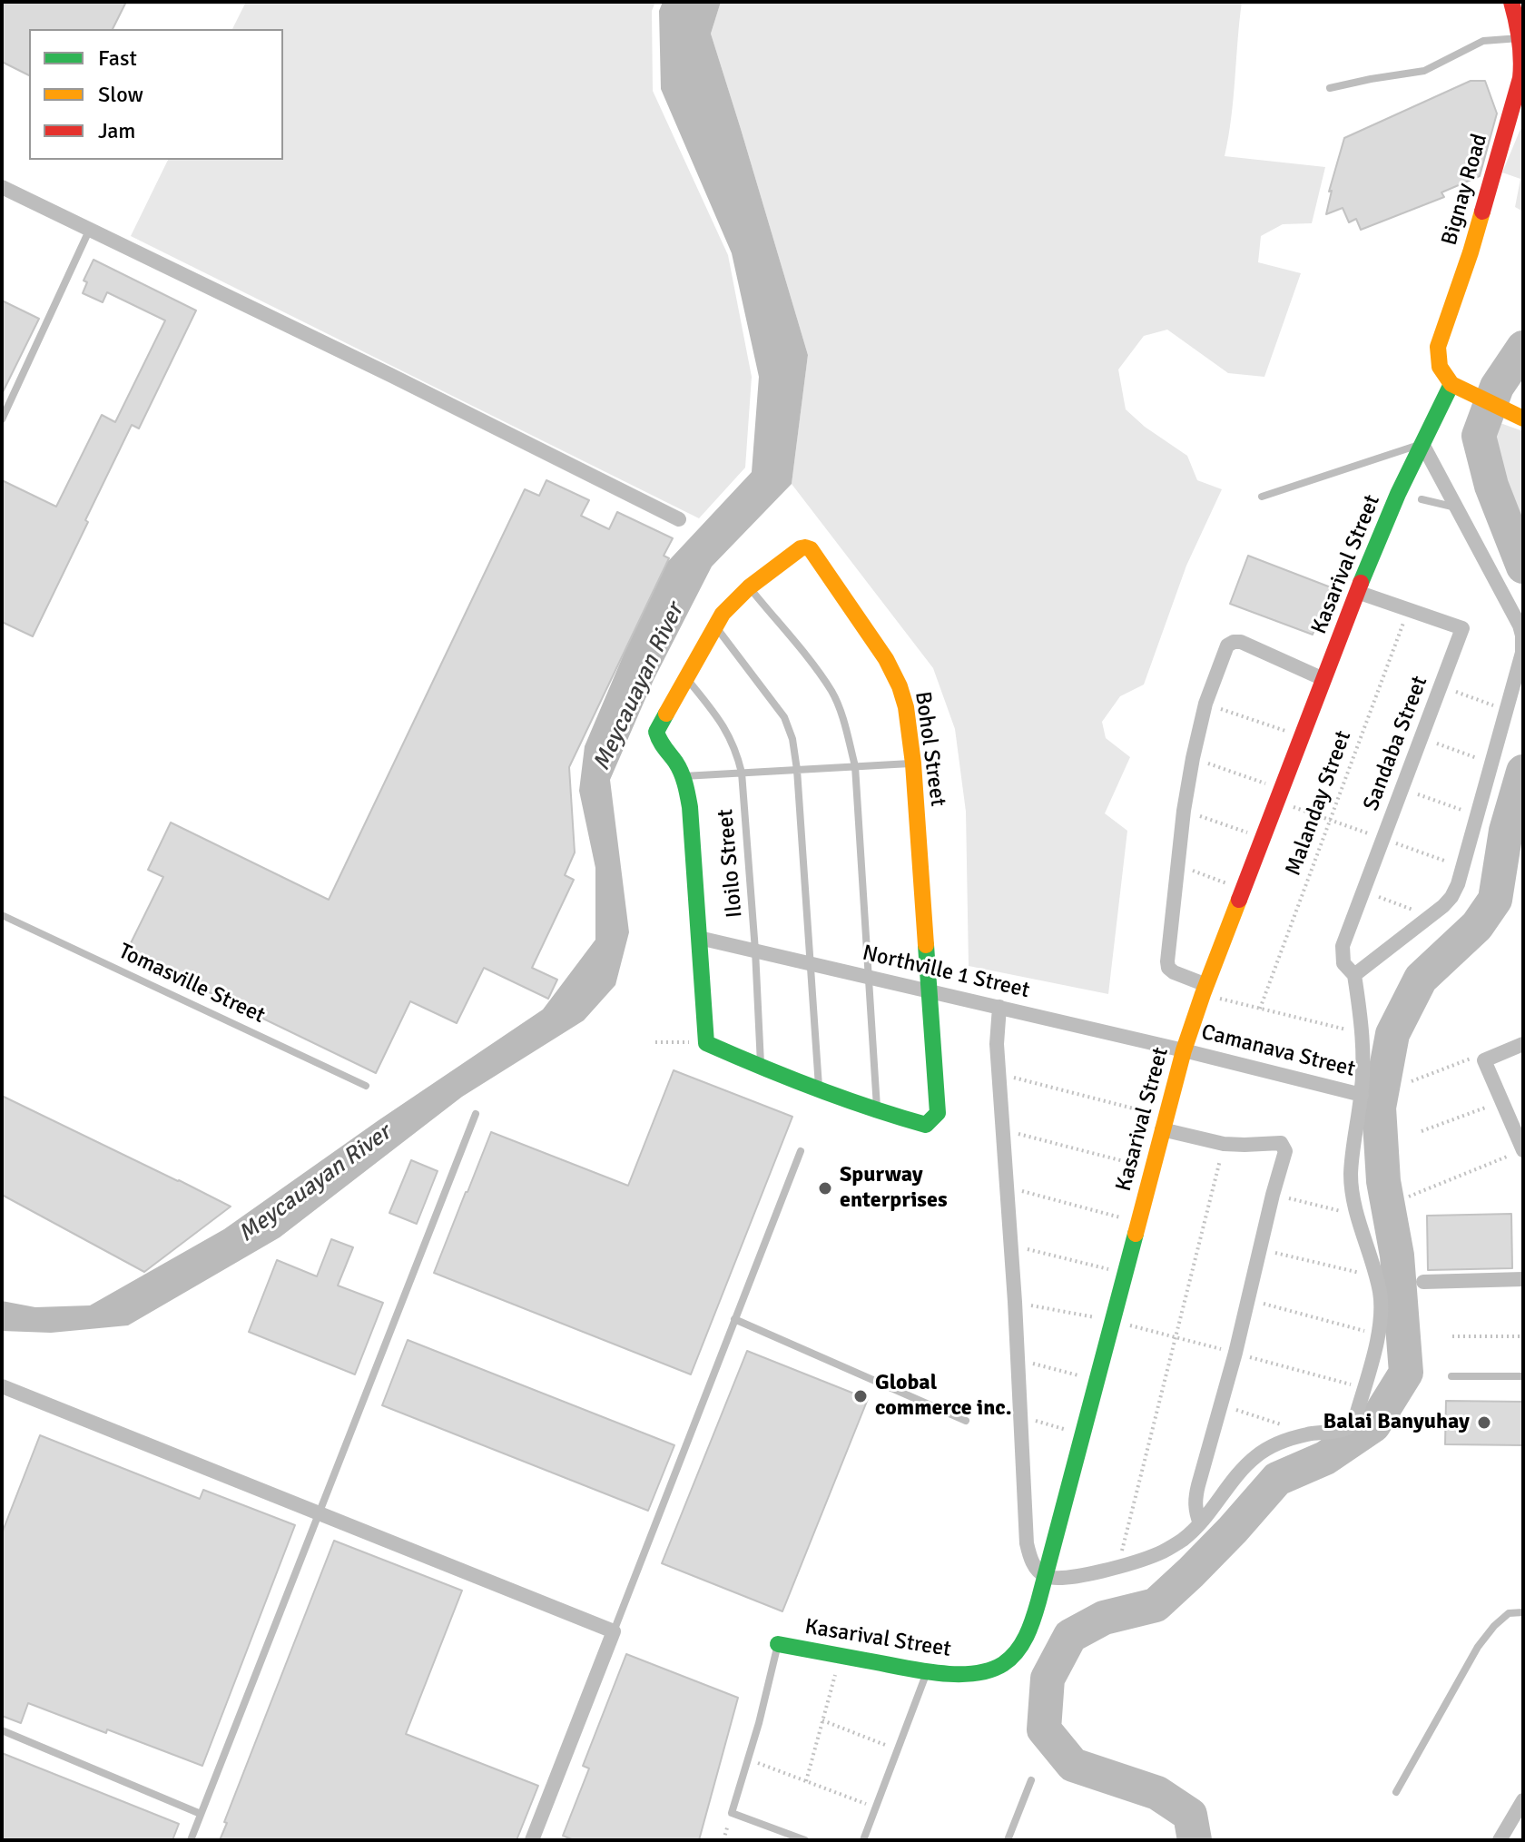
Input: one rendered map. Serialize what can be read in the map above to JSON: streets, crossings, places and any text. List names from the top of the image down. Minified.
{"streets":{"street":["Bignay Road","Kasarival Street","Sandaba Street","Bohol Street","Northville 1 Street","Camanava Street"],"lane":["Iloilo Street","Tomasville Street"],"path":["Malanday Street"]},"crossings":[["Bignay Road","Kasarival Street"],["Kasarival Street","Sandaba Street"],["Kasarival Street","Northville 1 Street"],["Kasarival Street","Camanava Street"],["Sandaba Street","Malanday Street"],["Sandaba Street","Camanava Street"],["Bohol Street","Northville 1 Street"],["Iloilo Street","Northville 1 Street"],["Northville 1 Street","Camanava Street"]],"water":["Meycauayan River"],"places":["Spurway enterprises","Global commerce inc.","Balai Banyuhay"],"legend":["Fast","Slow","Jam"]}
